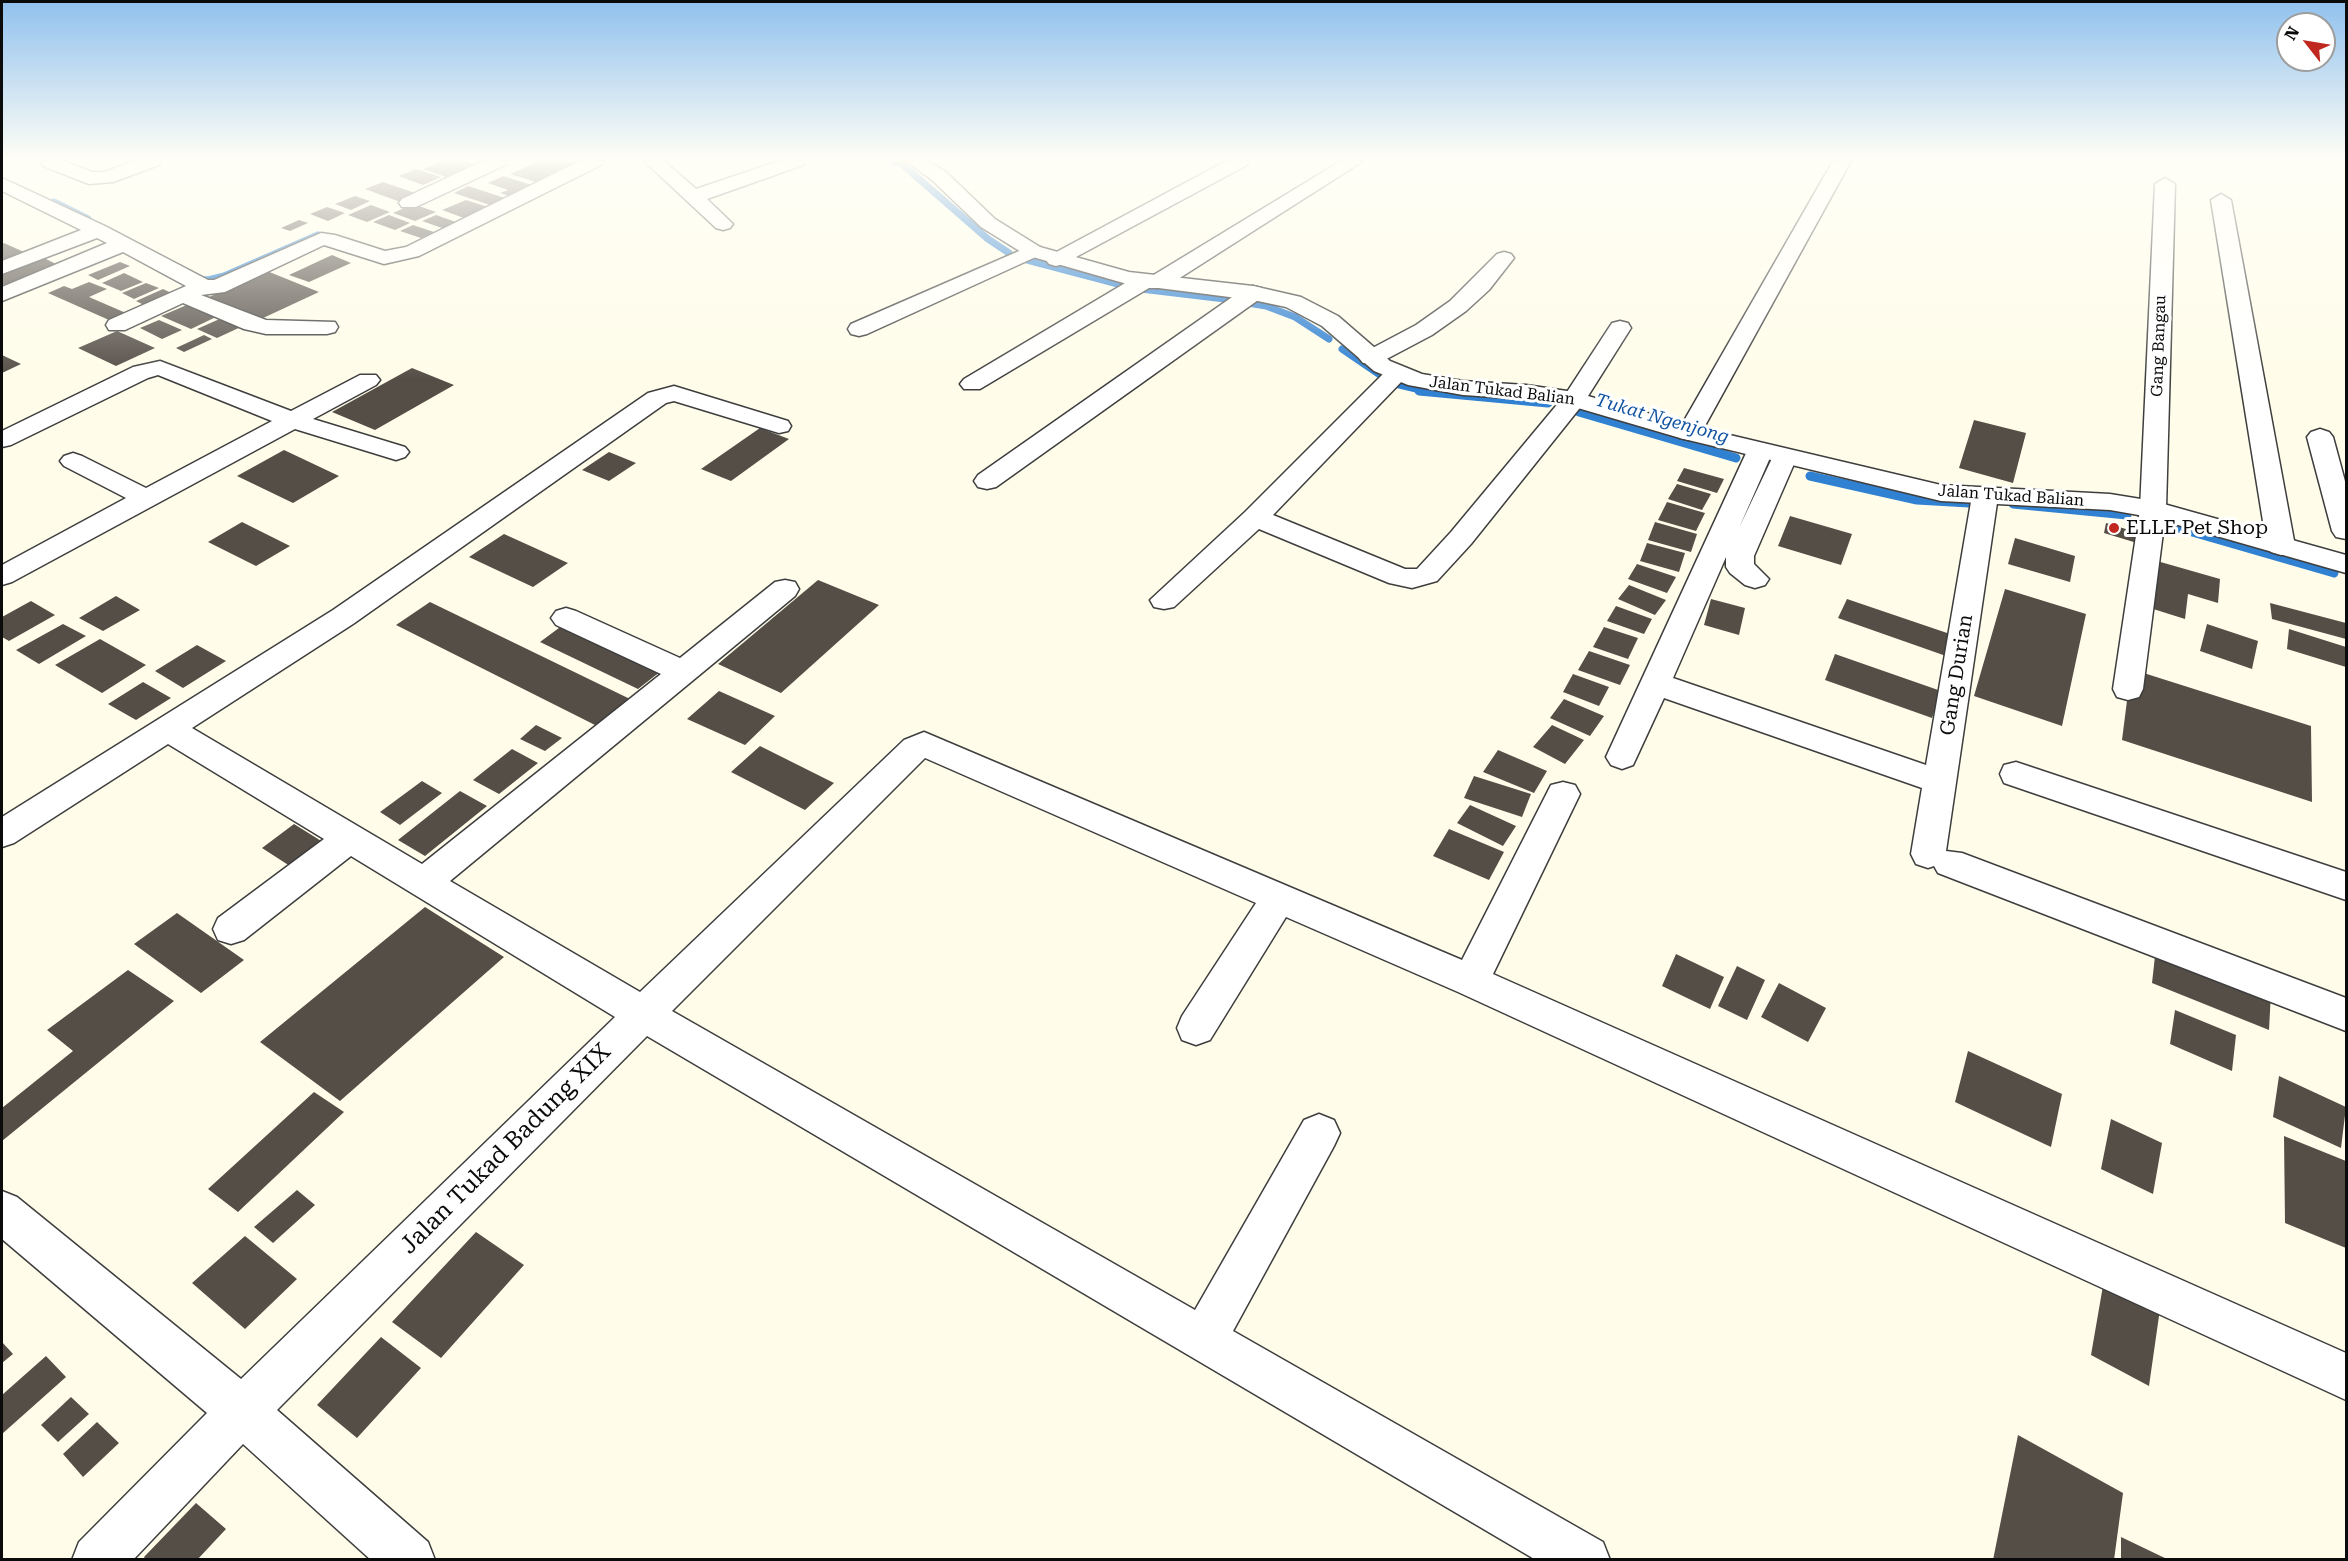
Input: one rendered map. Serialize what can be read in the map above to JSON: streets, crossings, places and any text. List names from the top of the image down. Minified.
{"streets":{"street":["Gang Bangau","Jalan Tukad Balian","Gang Durian","Jalan Tukad Badung XIX"]},"crossings":[["Gang Bangau","Jalan Tukad Balian"],["Jalan Tukad Balian","Gang Durian"]],"water":["Tukat Ngenjong"],"places":["ELLE Pet Shop"],"north":"top left"}
